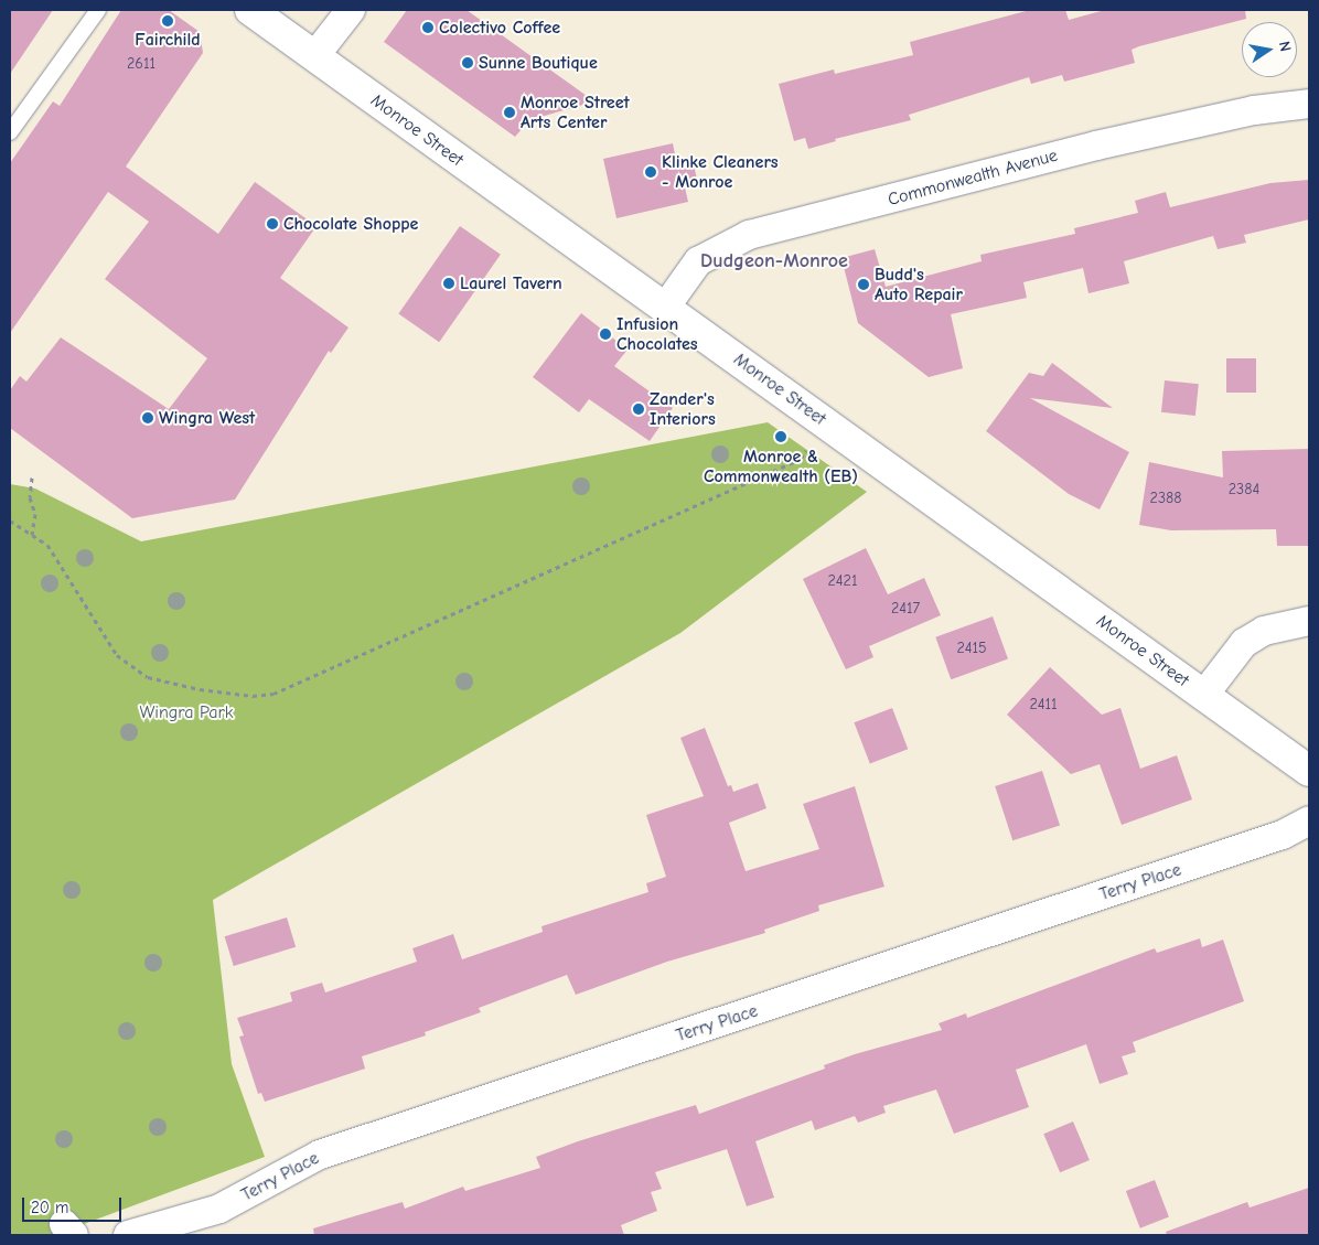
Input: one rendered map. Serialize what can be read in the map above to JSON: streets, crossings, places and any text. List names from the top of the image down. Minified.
{"streets":{"main road":["Monroe Street"],"street":["Commonwealth Avenue","Terry Place"]},"crossings":[["Monroe Street","Commonwealth Avenue"]],"districts":["Dudgeon-Monroe"],"parks":["Wingra Park"],"places":["Fairchild","Colectivo Coffee","Sunne Boutique","Monroe Street Arts Center","Klinke Cleaners - Monroe","Chocolate Shoppe","Laurel Tavern","Budd's Auto Repair","Infusion Chocolates","Zander's Interiors","Wingra West","Monroe & Commonwealth (EB)"],"house_numbers":["2611","2384","2388","2421","2417","2415","2411"],"scale_bar":"20 m","north":"right"}
